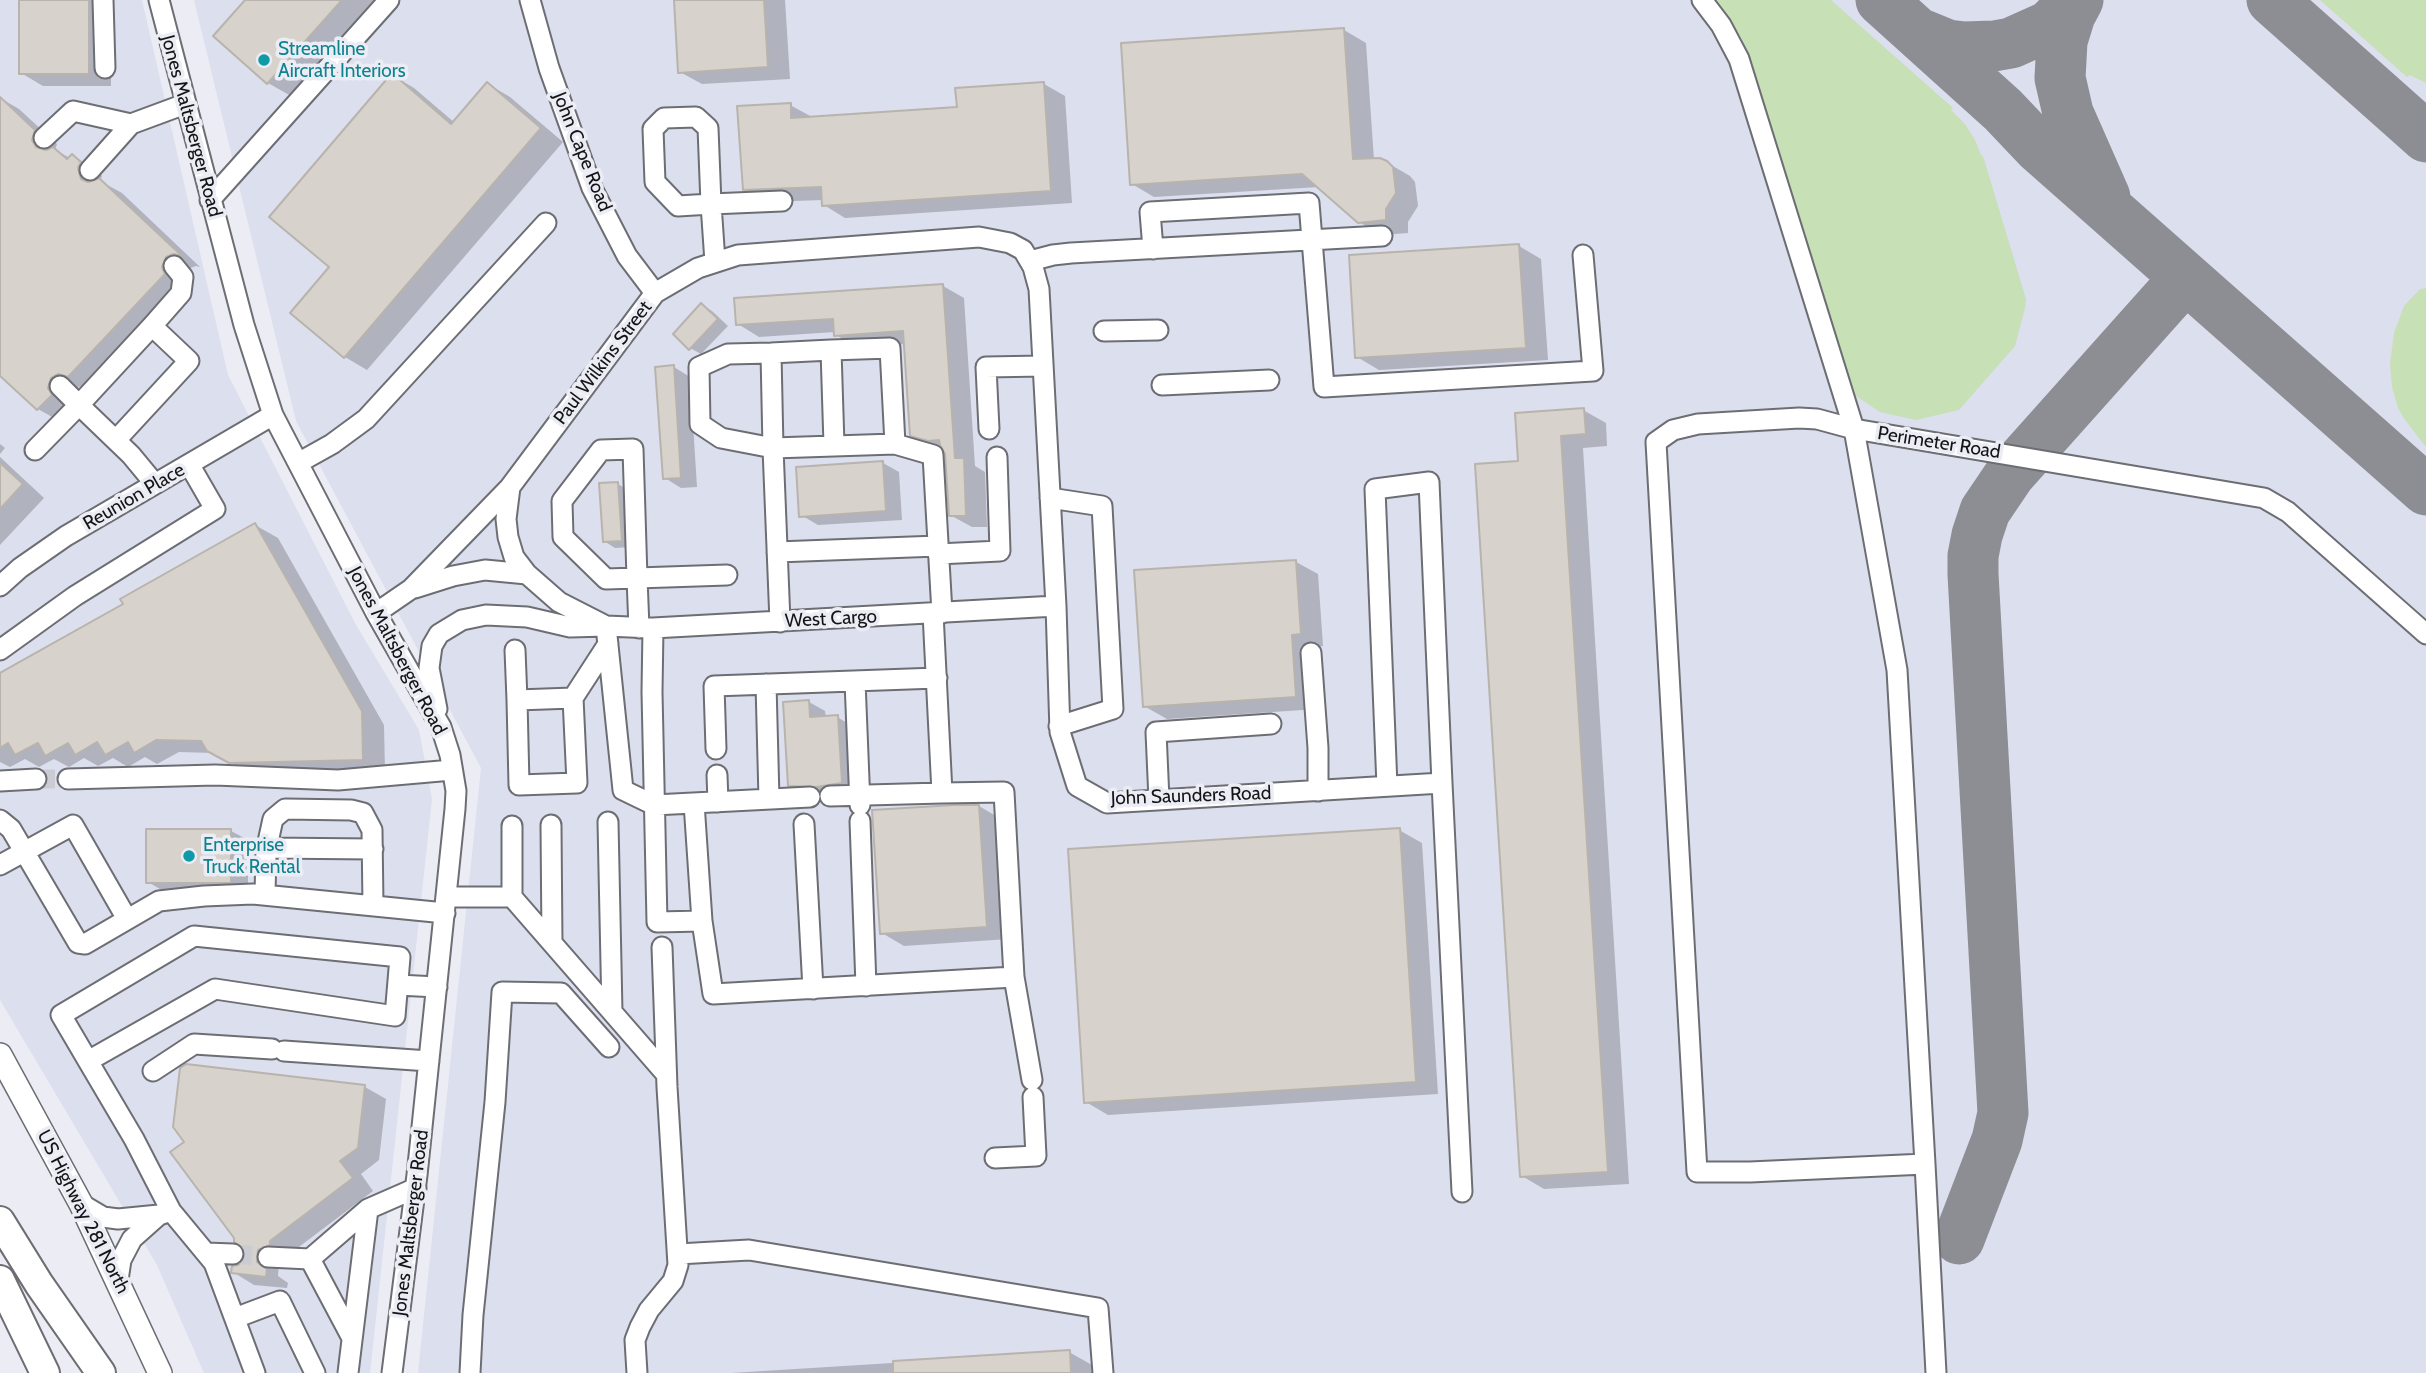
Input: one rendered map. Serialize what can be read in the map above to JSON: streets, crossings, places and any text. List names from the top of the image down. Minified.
{"streets":{"main road":["US Highway 281 North"],"street":["Jones Maltsberger Road","John Cape Road","Paul Wilkins Street","Perimeter Road","Reunion Place","West Cargo","John Saunders Road"]},"crossings":[["Jones Maltsberger Road","Paul Wilkins Street"],["Jones Maltsberger Road","Reunion Place"],["Jones Maltsberger Road","West Cargo"],["John Cape Road","Paul Wilkins Street"],["Paul Wilkins Street","West Cargo"],["Paul Wilkins Street","John Saunders Road"],["West Cargo","John Saunders Road"]],"places":["Streamline Aircraft Interiors","Enterprise Truck Rental"]}
